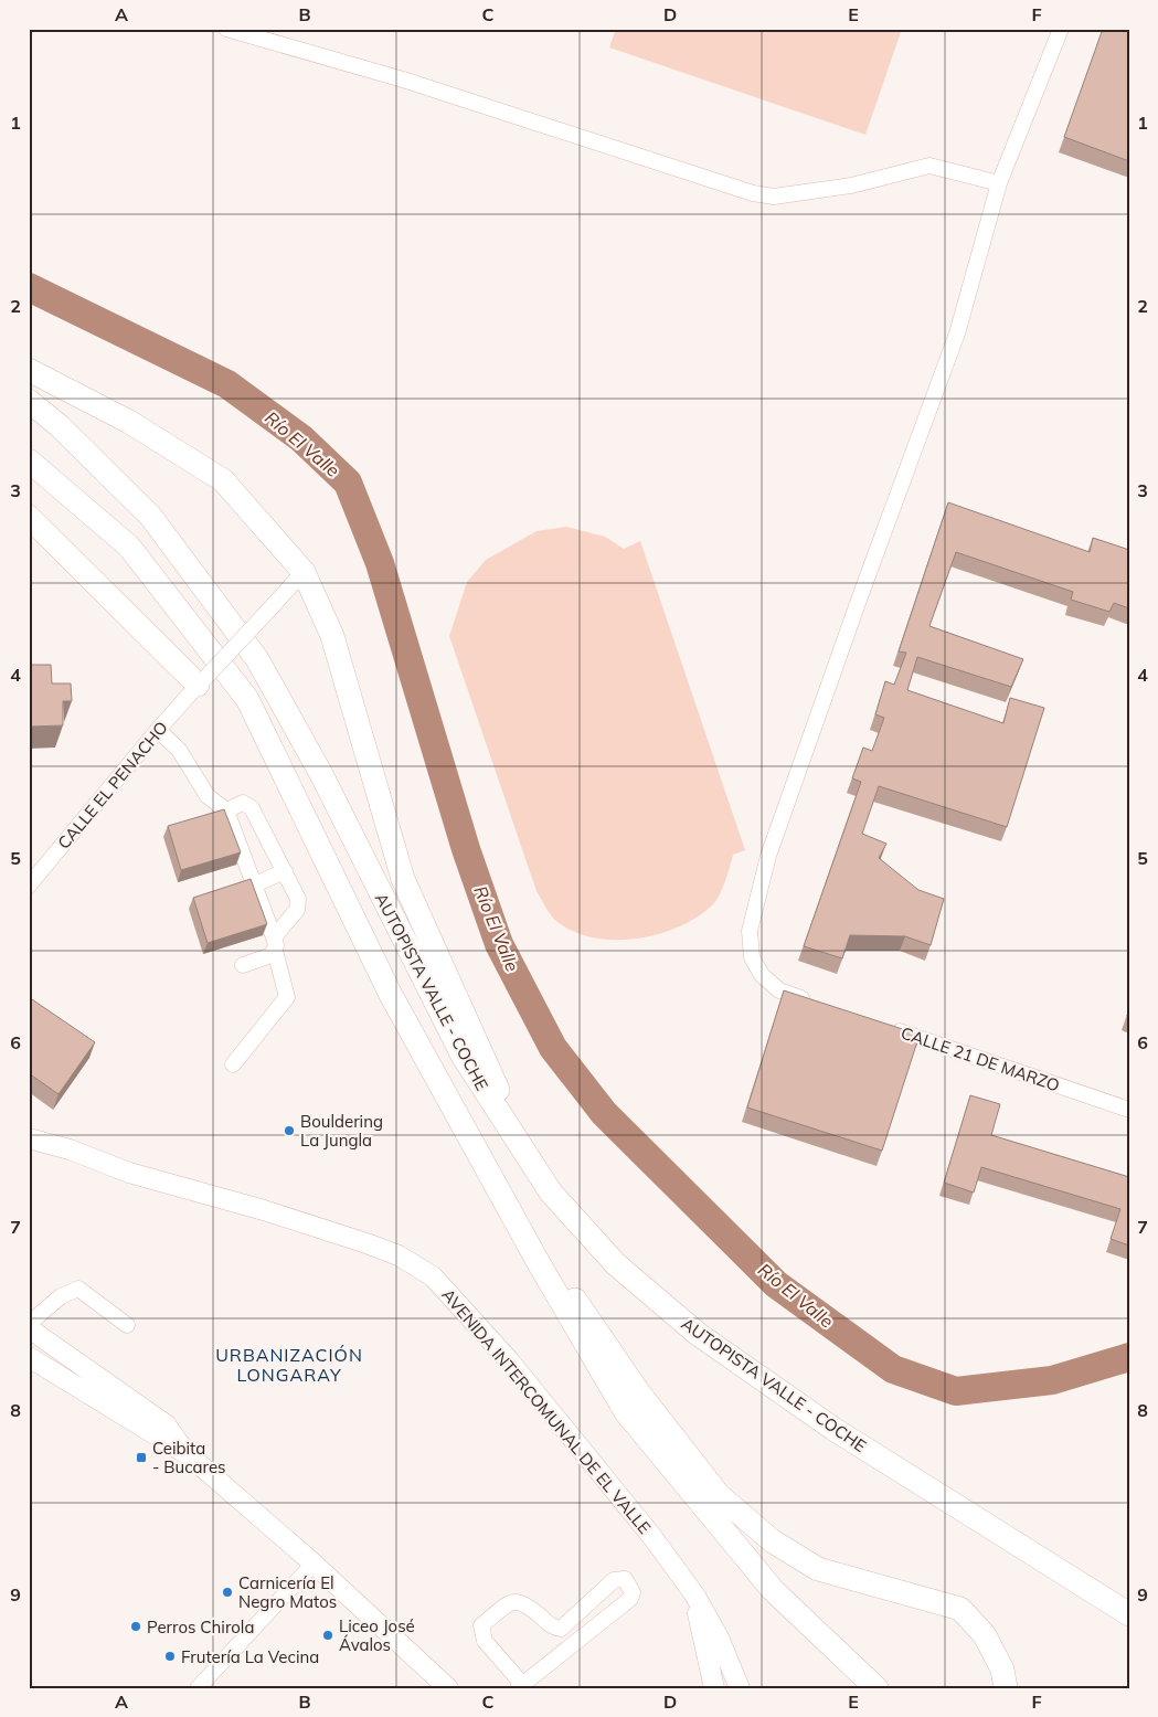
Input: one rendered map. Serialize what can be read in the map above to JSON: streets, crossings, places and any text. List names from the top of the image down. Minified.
{"streets":{"highway":["AUTOPISTA VALLE - COCHE"],"main road":["AVENIDA INTERCOMUNAL DE EL VALLE"],"street":["CALLE EL PENACHO","CALLE 21 DE MARZO"]},"districts":["URBANIZACIÓN LONGARAY"],"water":["Río El Valle"],"places":{"other":["Bouldering La Jungla","Carnicería El Negro Matos","Perros Chirola","Liceo José Ávalos","Frutería La Vecina"],"transit":["Ceibita - Bucares"]},"grid":{"columns":["A","B","C","D","E","F"],"rows":["1","2","3","4","5","6","7","8","9"]}}
